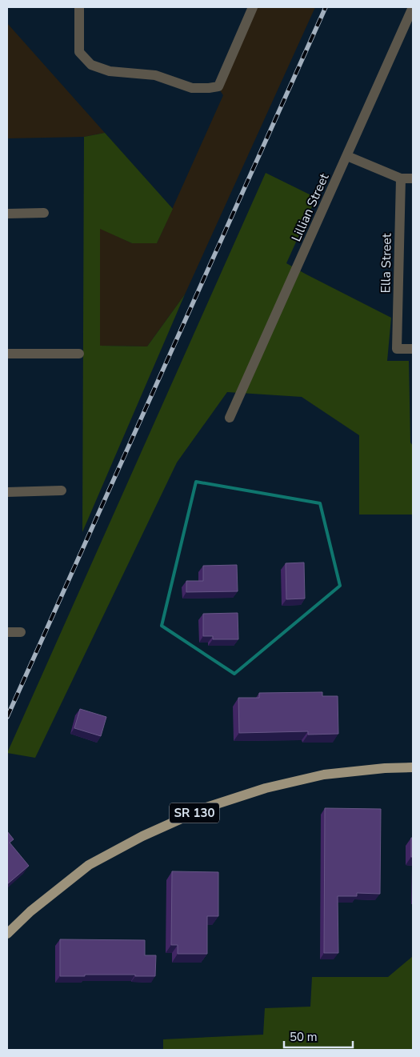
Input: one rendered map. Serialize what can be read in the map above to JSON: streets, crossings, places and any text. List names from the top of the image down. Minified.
{"streets":{"main road":["SR 130"],"street":["Lillian Street","Ella Street"]},"scale_bar":"50 m"}
